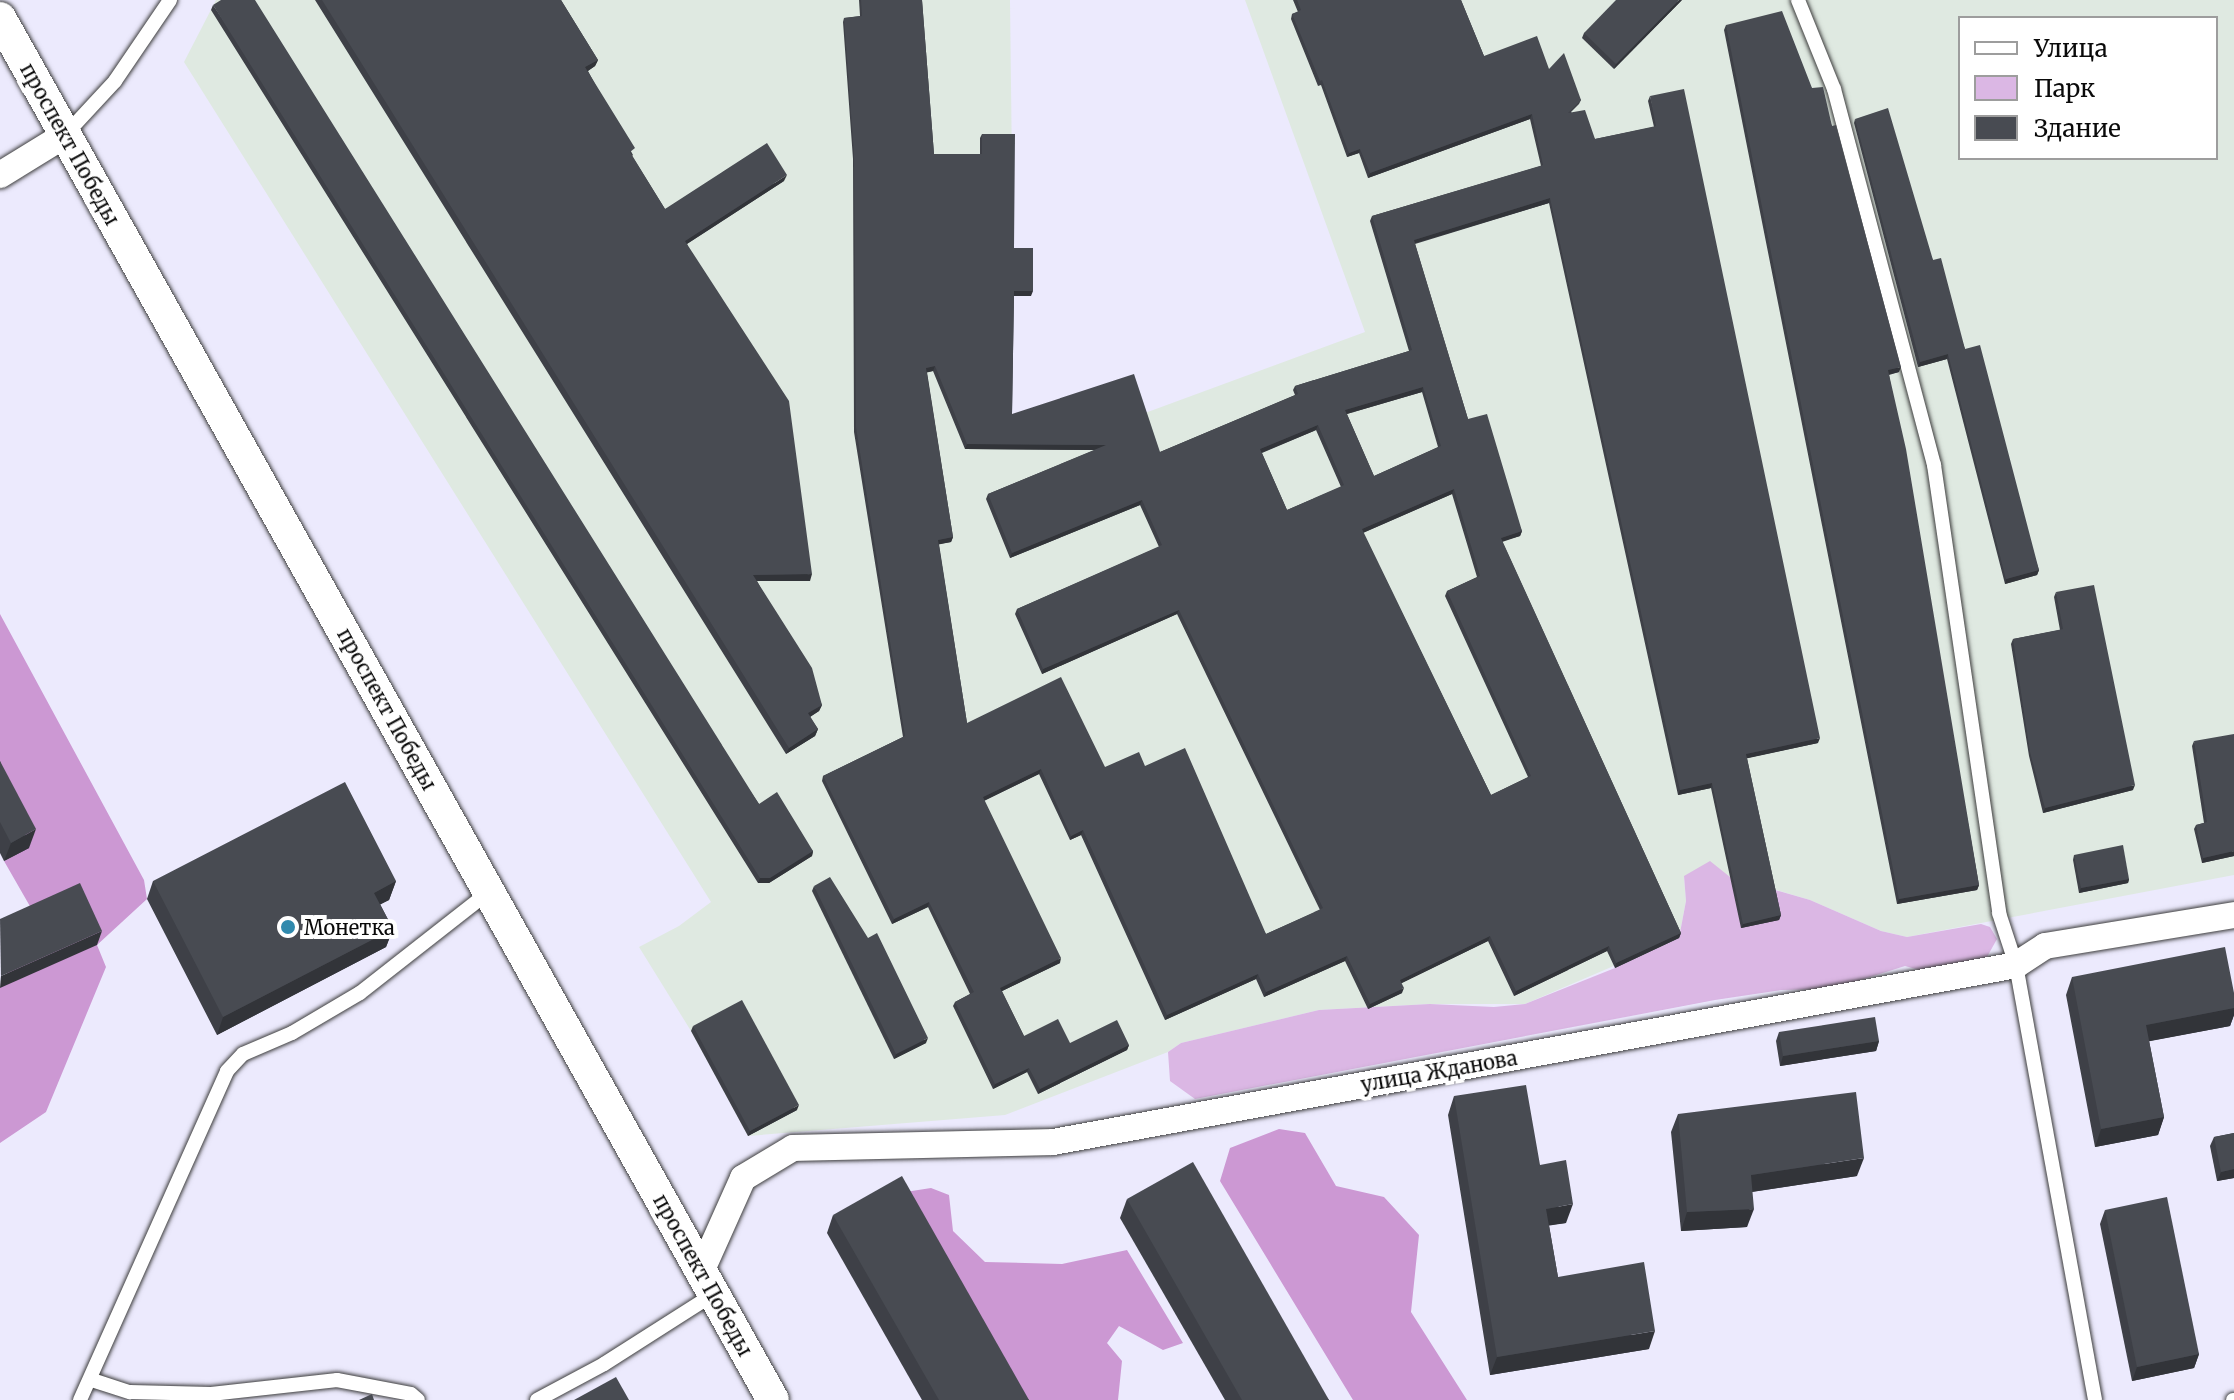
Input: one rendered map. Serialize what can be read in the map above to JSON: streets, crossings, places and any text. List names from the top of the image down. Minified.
{"streets":{"street":["проспект Победы","улица Жданова"]},"crossings":[["проспект Победы","улица Жданова"]],"places":["Монетка"],"legend":["Улица","Парк","Здание"]}
